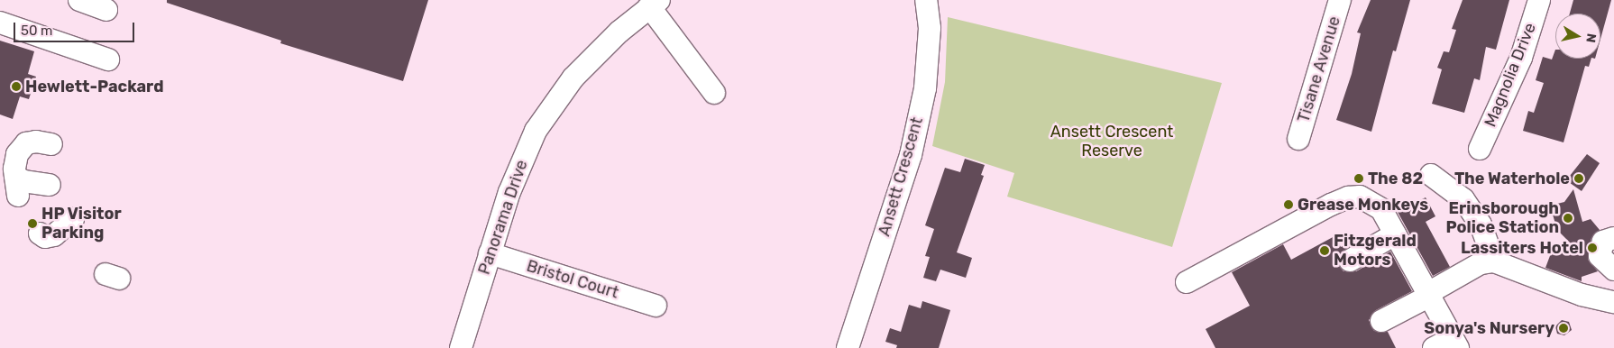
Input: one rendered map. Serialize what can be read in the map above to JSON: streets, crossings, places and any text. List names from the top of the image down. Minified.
{"streets":{"street":["Tisane Avenue","Magnolia Drive","Ansett Crescent","Panorama Drive","Bristol Court"]},"crossings":[["Panorama Drive","Bristol Court"]],"parks":["Ansett Crescent Reserve"],"places":["Hewlett-Packard","The 82","The Waterhole","Grease Monkeys","Erinsborough Police Station","HP Visitor Parking","Lassiters Hotel","Fitzgerald Motors","Sonya's Nursery"],"scale_bar":"50 m","north":"right"}
